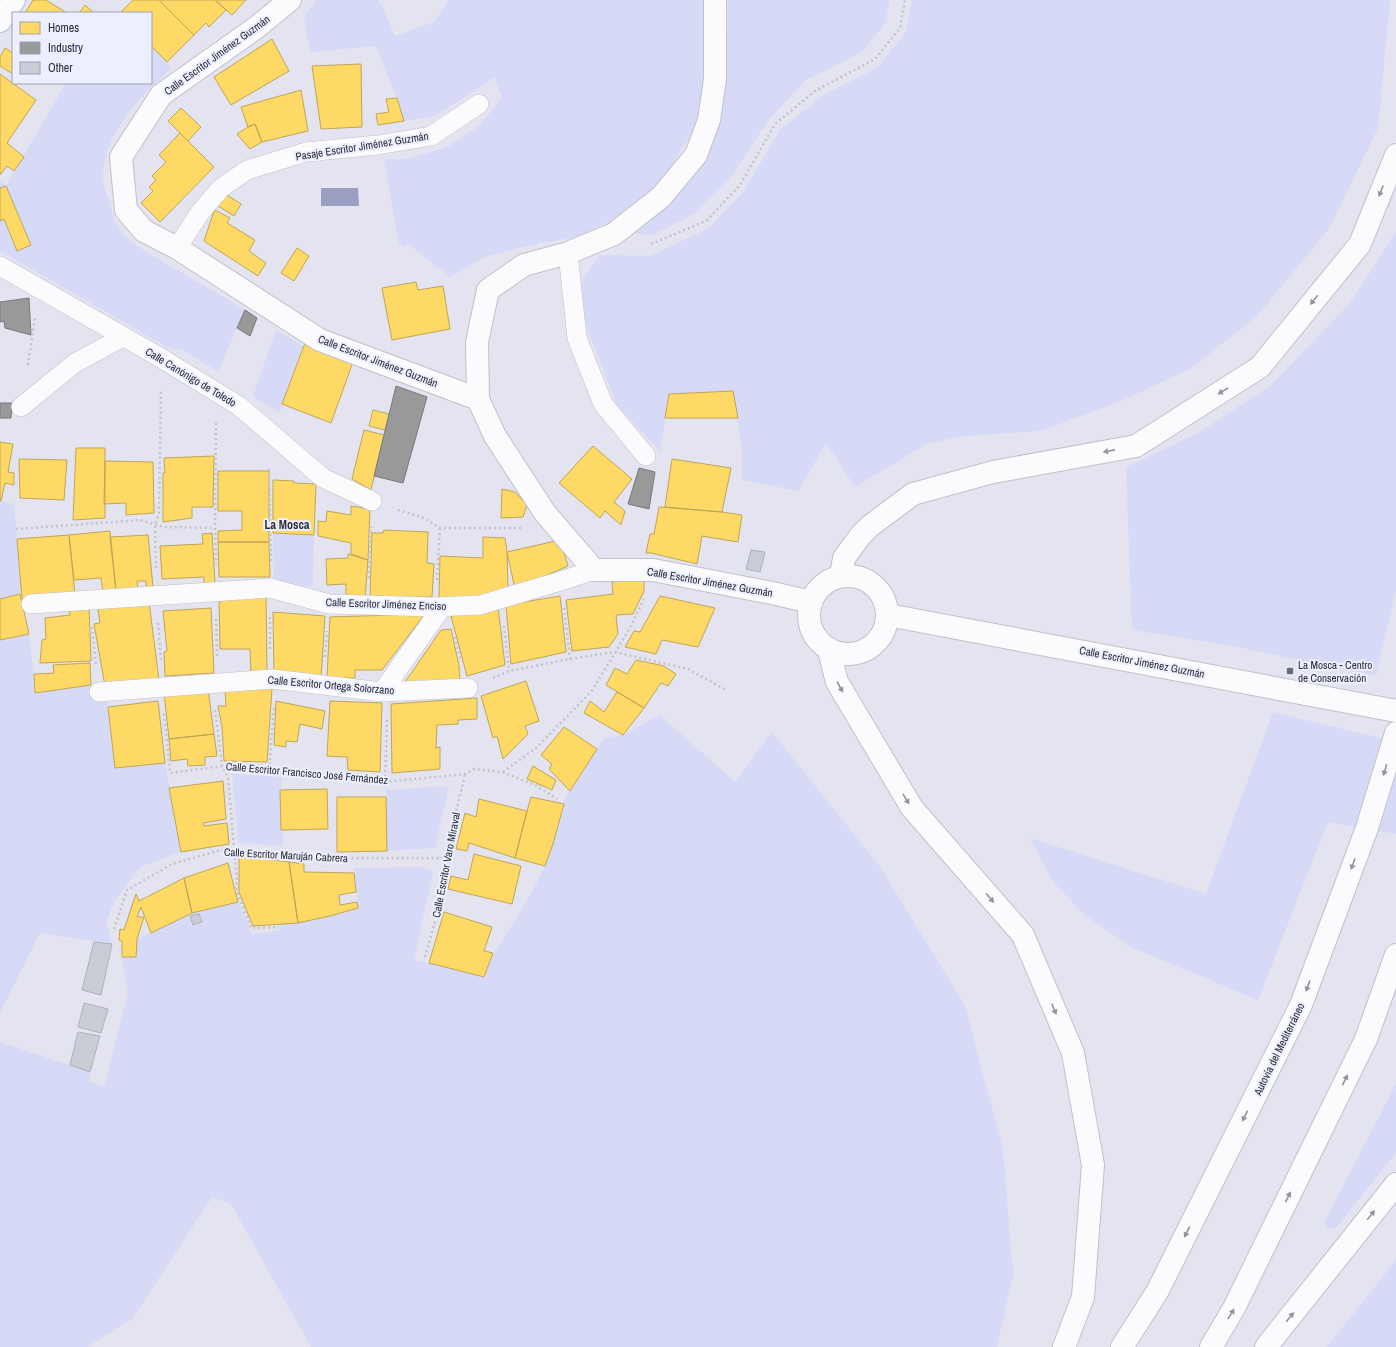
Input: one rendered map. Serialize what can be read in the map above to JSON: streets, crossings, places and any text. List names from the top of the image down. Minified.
{"streets":{"main road":["Calle Escritor Jiménez Guzmán","Autovía del Mediterráneo"],"lane":["Pasaje Escritor Jiménez Guzmán","Calle Canónigo de Toledo","Calle Escritor Jiménez Enciso","Calle Escritor Ortega Solorzano"],"path":["Calle Escritor Francisco José Fernández","Calle Escritor Maruján Cabrera","Calle Escritor Varo Miraval"]},"crossings":[["Calle Escritor Jiménez Guzmán","Pasaje Escritor Jiménez Guzmán"],["Calle Escritor Jiménez Guzmán","Calle Escritor Jiménez Enciso"],["Calle Escritor Francisco José Fernández","Calle Escritor Varo Miraval"],["Calle Escritor Maruján Cabrera","Calle Escritor Varo Miraval"]],"districts":["La Mosca"],"places":{"transit":["La Mosca - Centro de Conservación"]},"legend":["Homes","Industry","Other"]}
